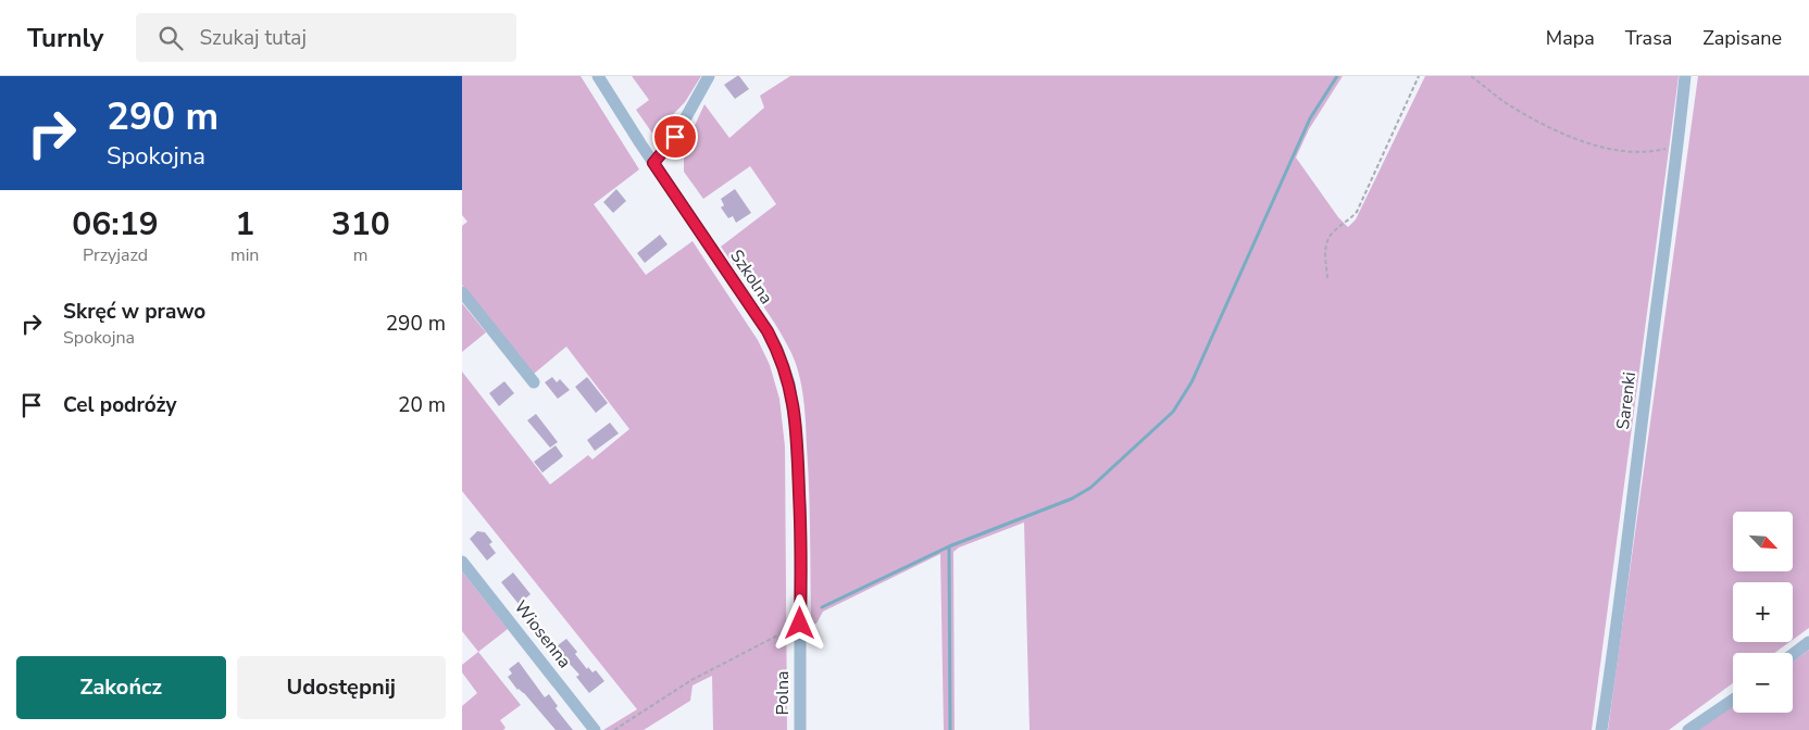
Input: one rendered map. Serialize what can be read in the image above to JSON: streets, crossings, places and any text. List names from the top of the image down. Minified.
{"streets":{"street":["Szkolna","Sarenki","Wiosenna","Polna"]},"crossings":[["Szkolna","Polna"]],"north":"bottom right","page":{"header":"Turnly","search":"Szukaj tutaj","nav":["Mapa","Trasa","Zapisane"],"turn":["290 m","Spokojna"],"eta":["06:19","Przyjazd","1","min","310","m"],"list":[{"name":"Skręć w prawo","note":"Spokojna","value":"290 m"},{"name":"Cel podróży","value":"20 m"}],"map_buttons":["+","−"],"buttons":["Zakończ","Udostępnij"]}}
